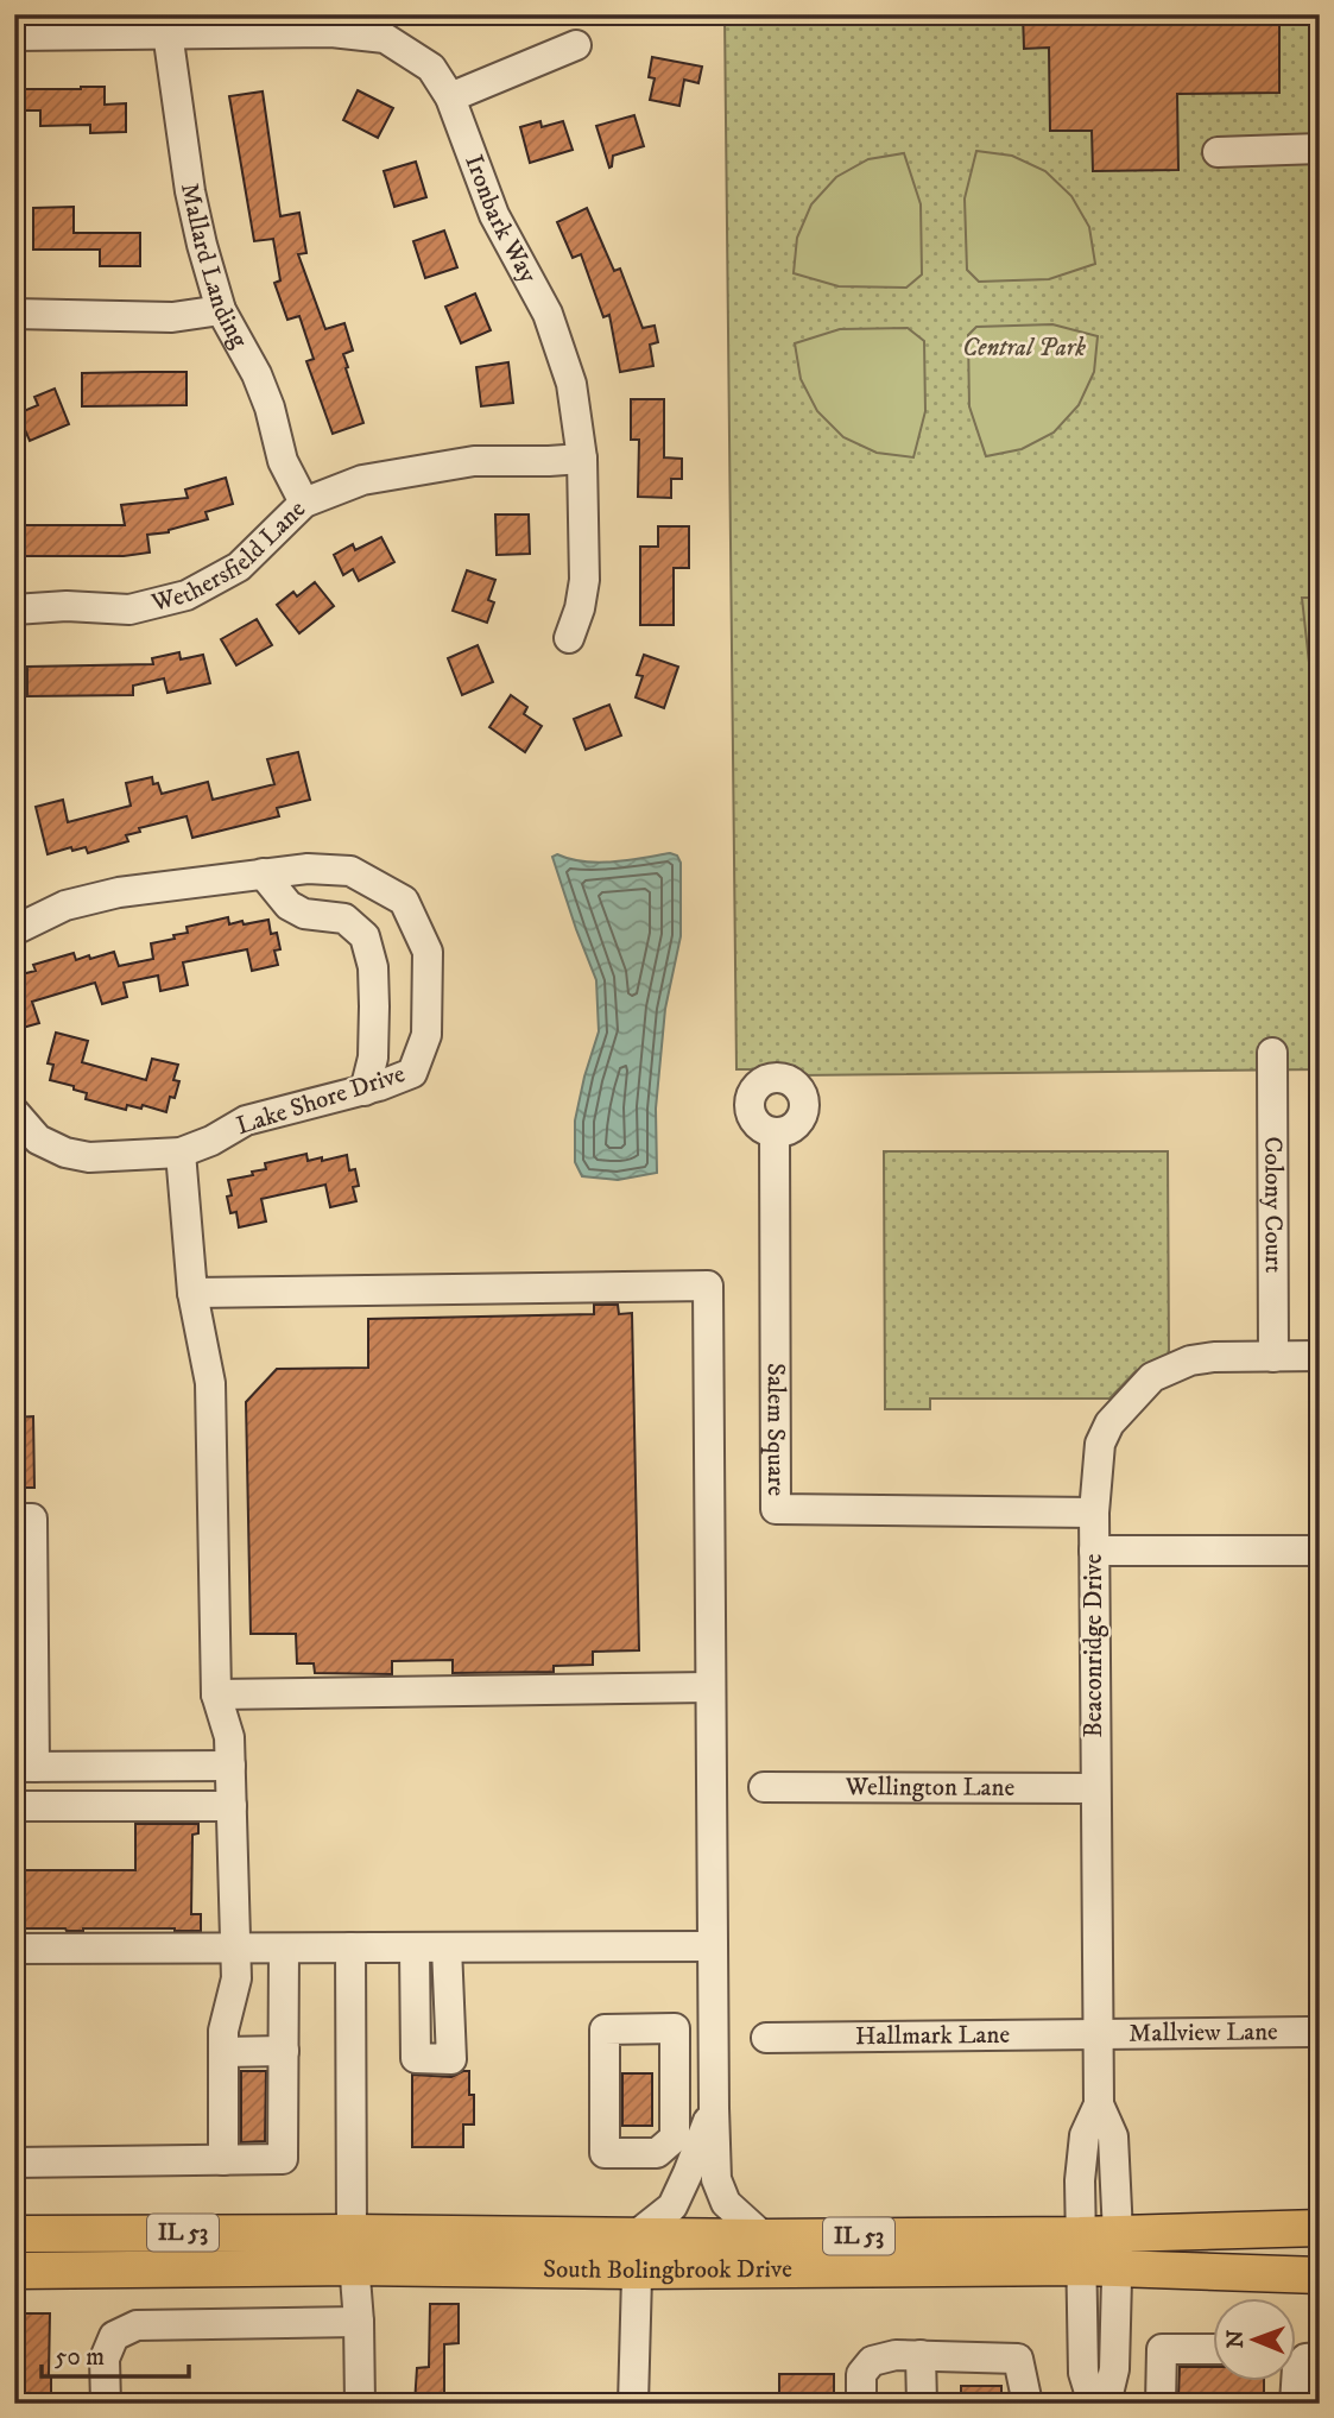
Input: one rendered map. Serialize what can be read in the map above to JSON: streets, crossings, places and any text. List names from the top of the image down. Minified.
{"streets":{"main road":["IL 53","South Bolingbrook Drive"],"street":["Ironbark Way","Mallard Landing","Wethersfield Lane","Lake Shore Drive","Colony Court","Salem Square","Beaconridge Drive","Wellington Lane","Mallview Lane","Hallmark Lane"]},"crossings":[["Ironbark Way","Mallard Landing"],["Ironbark Way","Wethersfield Lane"],["Mallard Landing","Wethersfield Lane"],["Colony Court","Beaconridge Drive"],["Salem Square","Beaconridge Drive"],["Beaconridge Drive","Wellington Lane"],["Beaconridge Drive","Mallview Lane"],["Beaconridge Drive","Hallmark Lane"],["Beaconridge Drive","South Bolingbrook Drive"],["Mallview Lane","Hallmark Lane"]],"parks":["Central Park"],"scale_bar":"50 m","north":"left"}
